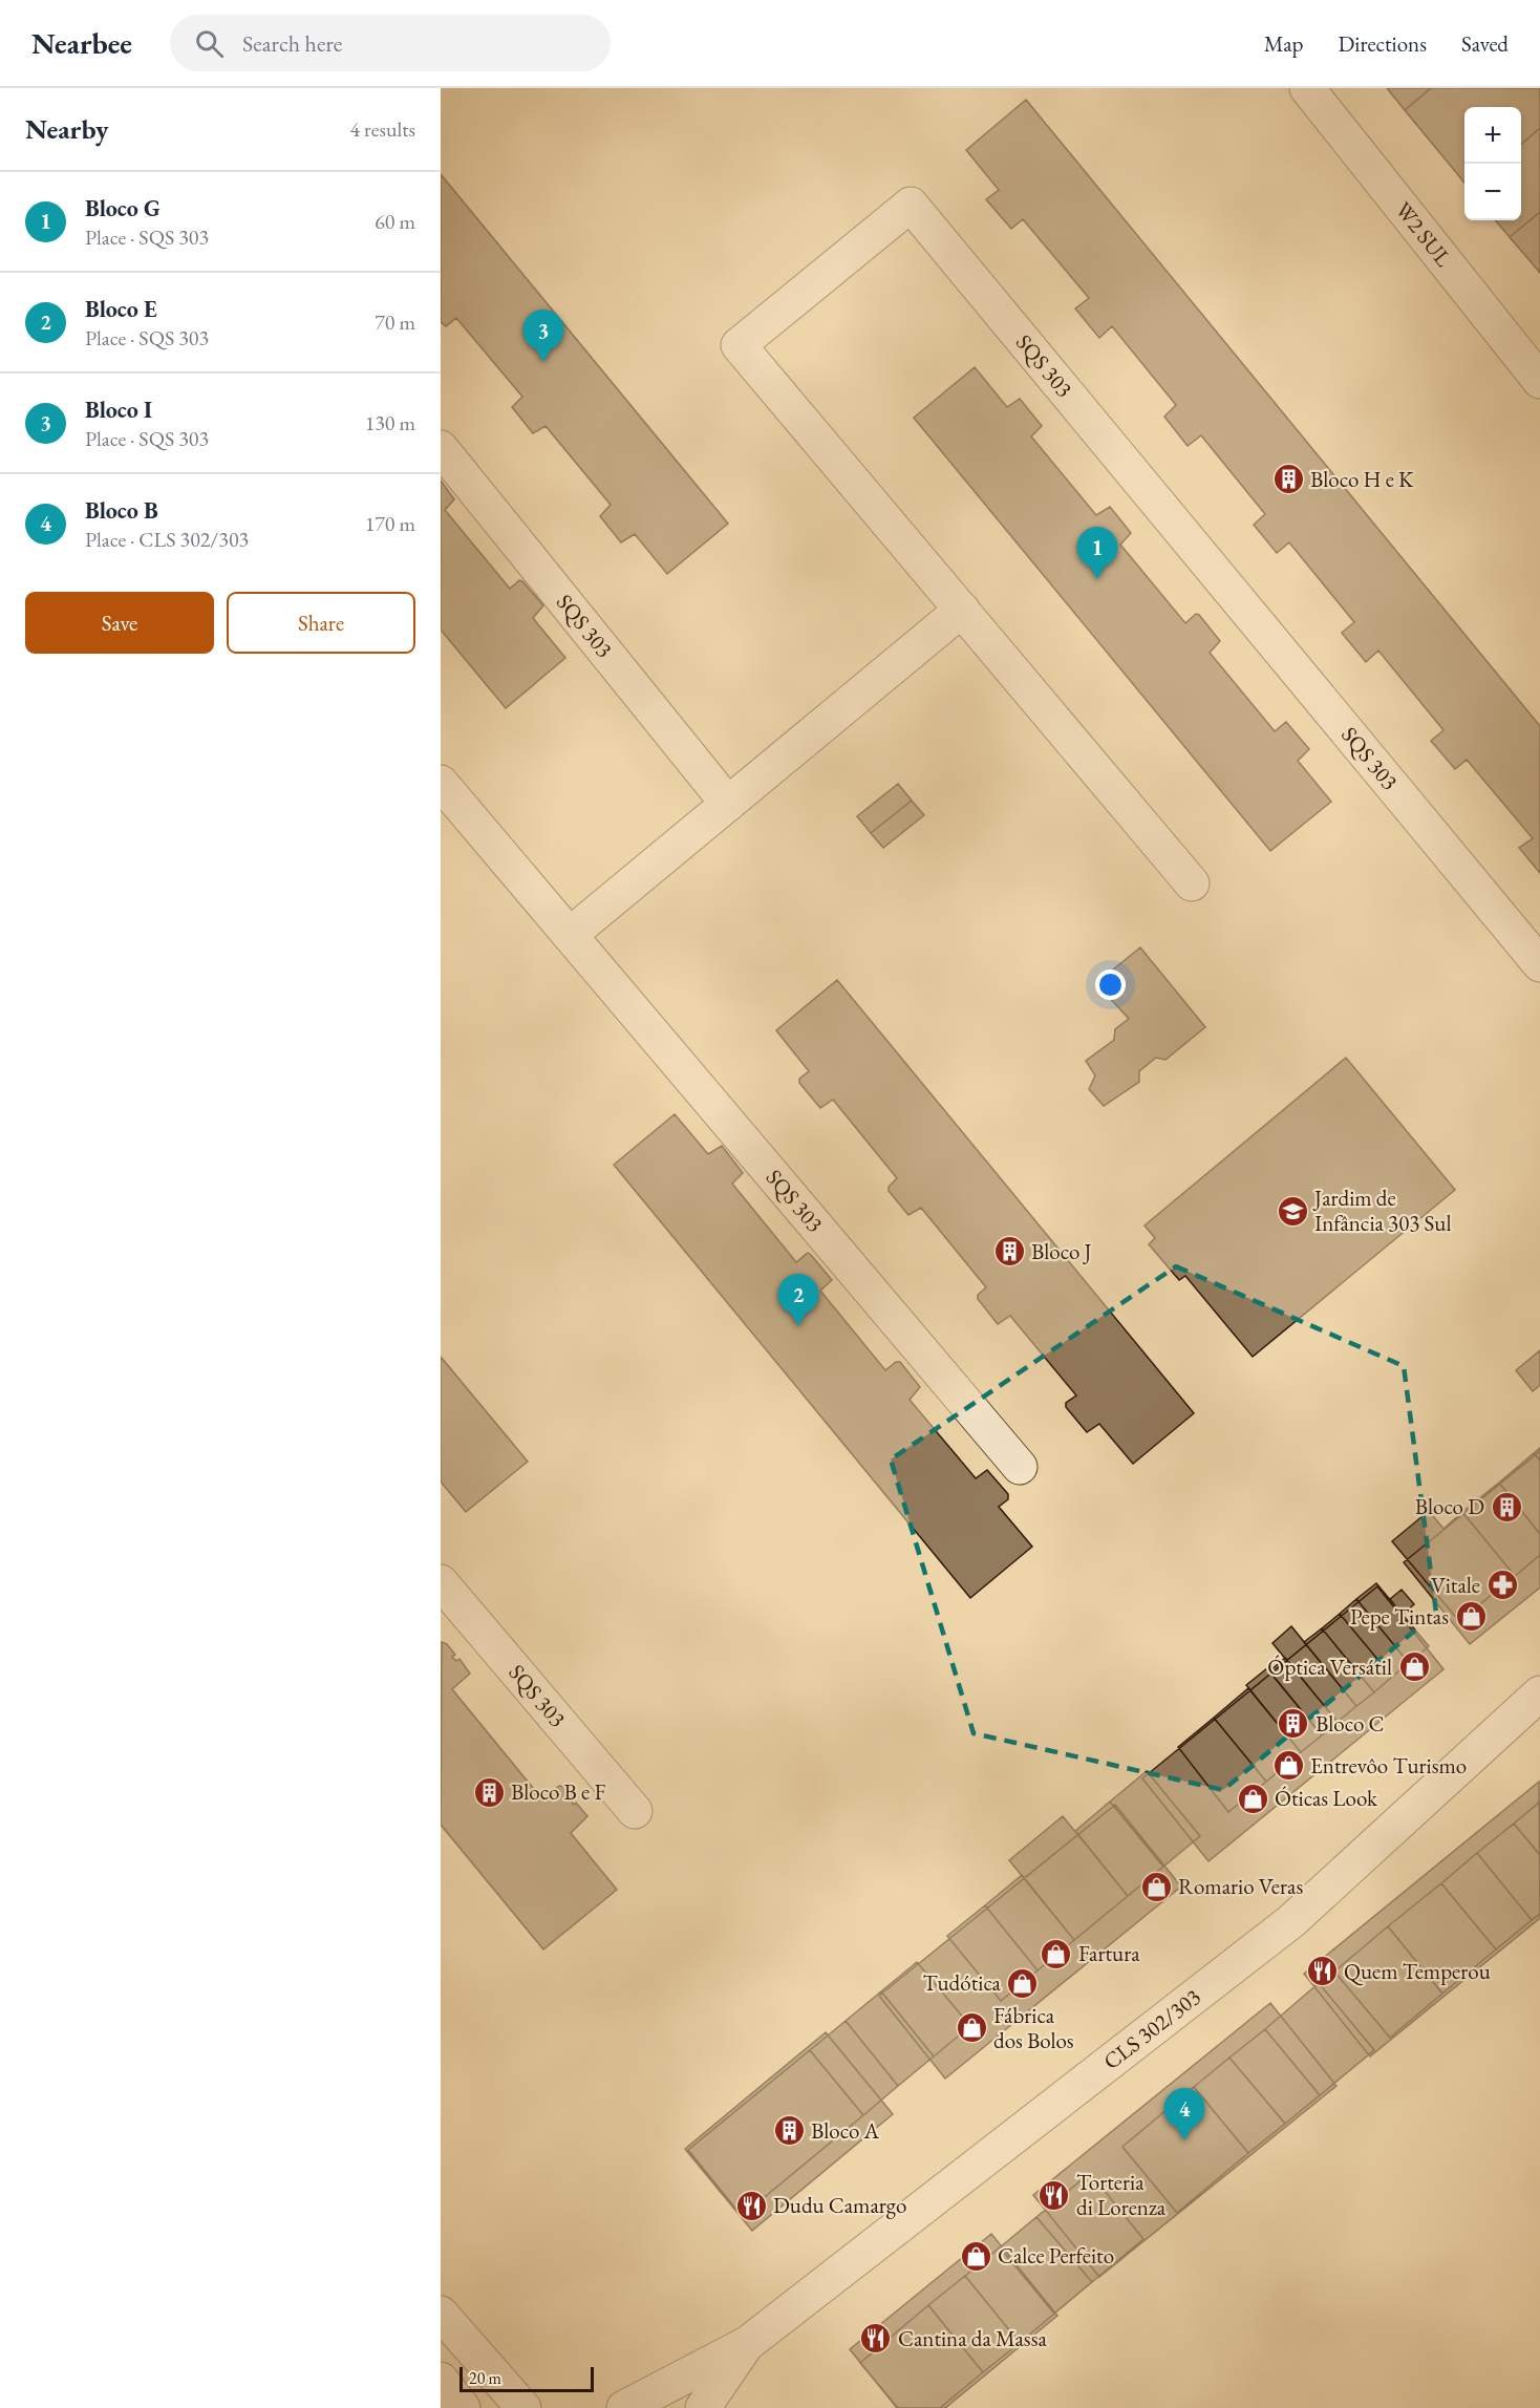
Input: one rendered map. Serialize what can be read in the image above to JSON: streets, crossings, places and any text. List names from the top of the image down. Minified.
{"streets":{"street":["W2 SUL","SQS 303","CLS 302/303"]},"places":{"building":["Bloco H e K","Bloco J","Bloco D","Bloco C","Bloco B e F","Bloco A"],"school or university":["Jardim de Infância 303 Sul"],"pharmacy":["Vitale"],"shop":["Pepe Tintas","Óptica Versátil","Entrevôo Turismo","Óticas Look","Romario Veras","Fartura","Tudótica","Fábrica dos Bolos","Calce Perfeito"],"restaurant":["Quem Temperou","Torteria di Lorenza","Dudu Camargo","Cantina da Massa"]},"scale_bar":"20 m","page":{"header":"Nearbee","search":"Search here","nav":["Map","Directions","Saved"],"heading":["Nearby","4 results"],"map_buttons":["+","−"],"list":[{"mark":"1","name":"Bloco G","note":"Place · SQS 303","value":"60 m"},{"mark":"2","name":"Bloco E","note":"Place · SQS 303","value":"70 m"},{"mark":"3","name":"Bloco I","note":"Place · SQS 303","value":"130 m"},{"mark":"4","name":"Bloco B","note":"Place · CLS 302/303","value":"170 m"}],"pins":["3","1","2","4"],"buttons":["Save","Share"],"scale":"20 m"}}
